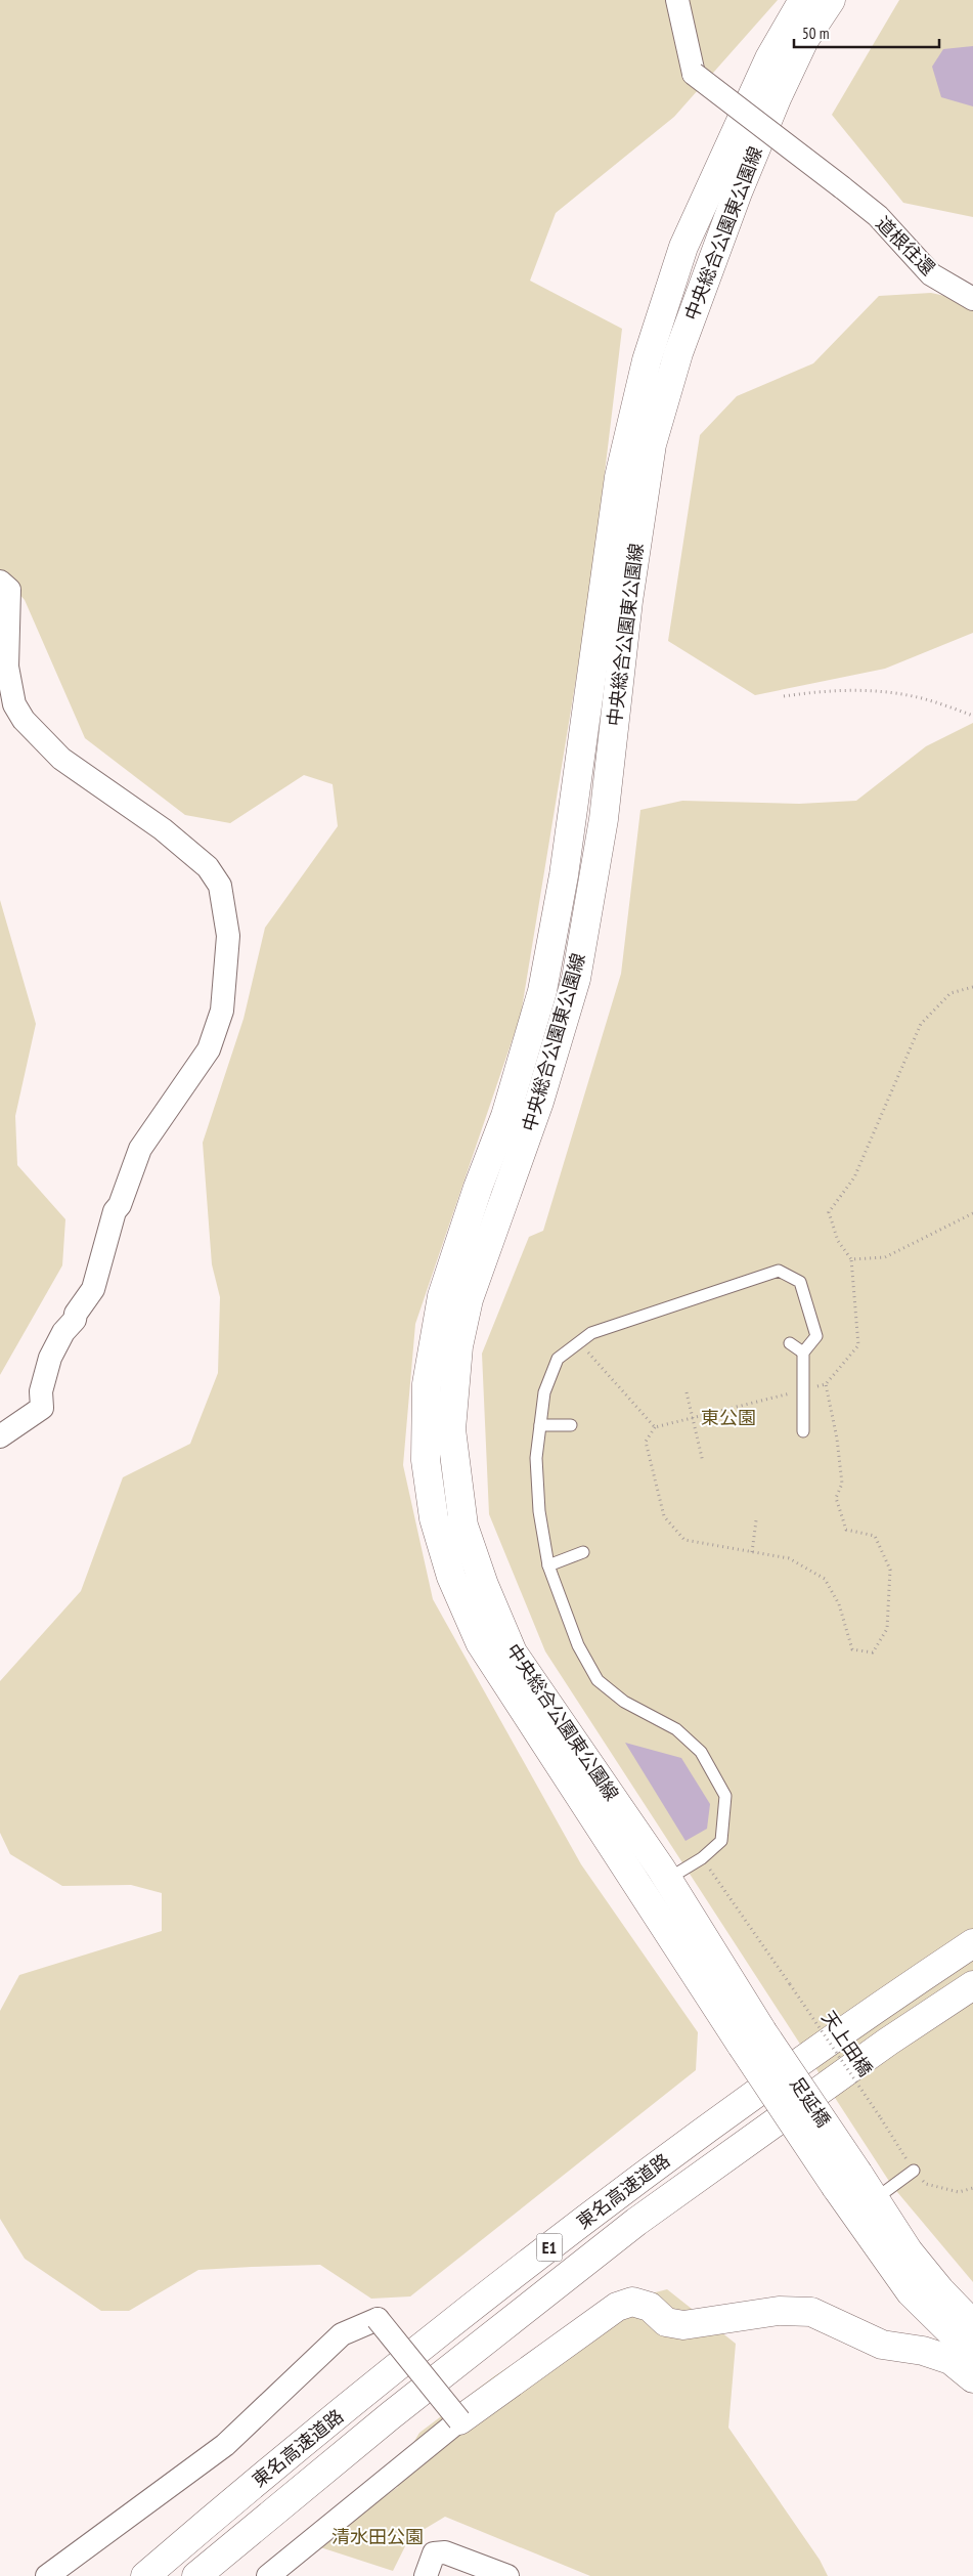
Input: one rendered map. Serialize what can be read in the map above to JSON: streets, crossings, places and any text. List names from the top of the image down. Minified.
{"streets":{"main road":["中央総合公園東公園線","足延橋","東名高速道路","E1"],"street":["道根往還"],"path":["天上田橋"]},"crossings":[["中央総合公園東公園線","足延橋"]],"parks":["東公園","清水田公園"],"scale_bar":"50 m"}
